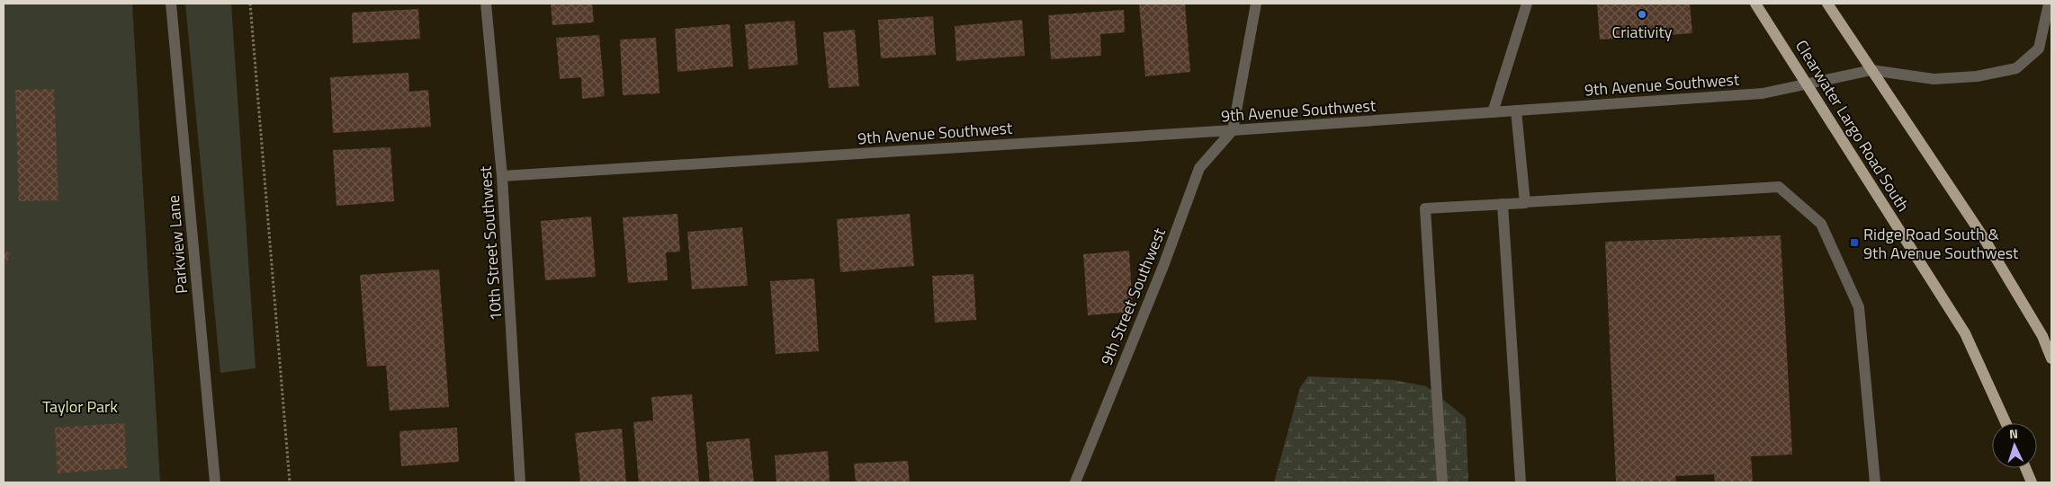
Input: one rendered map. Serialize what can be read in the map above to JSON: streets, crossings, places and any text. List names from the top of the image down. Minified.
{"streets":{"main road":["Clearwater Largo Road South"],"street":["9th Avenue Southwest","10th Street Southwest","Parkview Lane","9th Street Southwest"]},"crossings":[["9th Avenue Southwest","Clearwater Largo Road South"],["9th Avenue Southwest","10th Street Southwest"],["9th Avenue Southwest","9th Street Southwest"]],"parks":["Taylor Park"],"places":{"other":["Criativity"],"transit":["Ridge Road South & 9th Avenue Southwest"]},"north":"top"}
